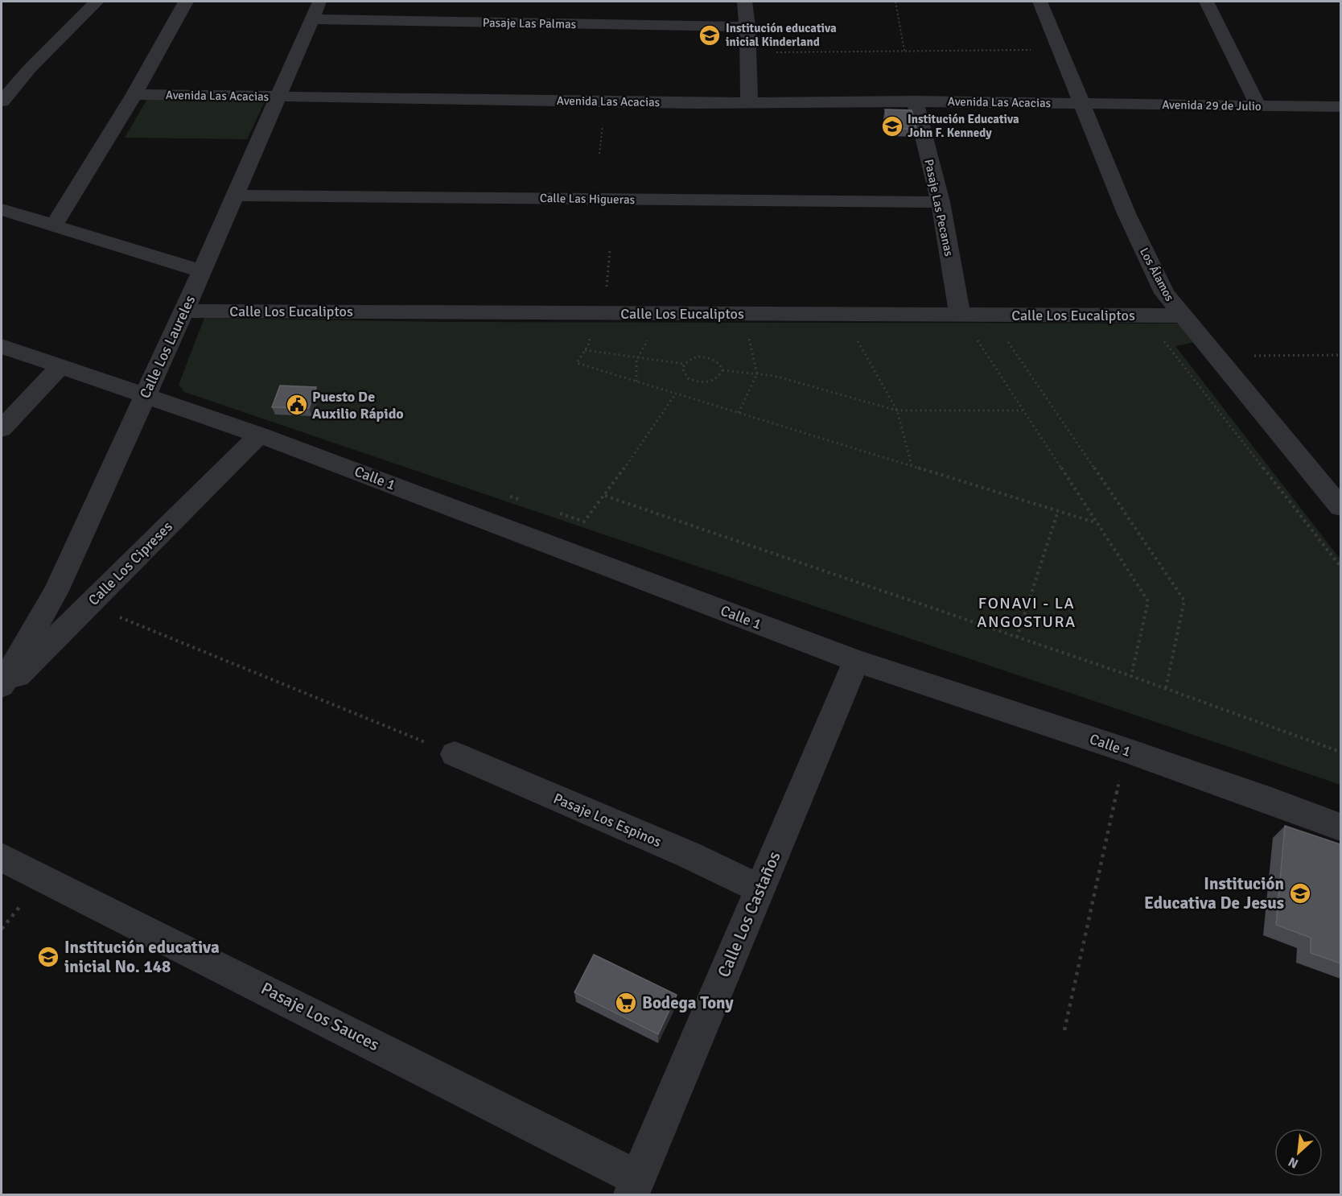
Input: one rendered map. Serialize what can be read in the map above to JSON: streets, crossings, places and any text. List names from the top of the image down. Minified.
{"streets":{"street":["Pasaje Las Palmas","Avenida Las Acacias","Avenida 29 de Julio","Calle Las Higueras","Pasaje Las Pecanas","Los Álamos","Calle Los Eucaliptos","Calle Los Laureles","Calle 1","Calle Los Cipreses","Pasaje Los Espinos","Calle Los Castaños","Pasaje Los Sauces"]},"crossings":[["Pasaje Las Palmas","Calle Los Laureles"],["Avenida Las Acacias","Avenida 29 de Julio"],["Avenida Las Acacias","Pasaje Las Pecanas"],["Avenida Las Acacias","Los Álamos"],["Avenida Las Acacias","Calle Los Laureles"],["Avenida 29 de Julio","Los Álamos"],["Calle Las Higueras","Pasaje Las Pecanas"],["Calle Las Higueras","Calle Los Laureles"],["Pasaje Las Pecanas","Calle Los Eucaliptos"],["Los Álamos","Calle Los Eucaliptos"],["Calle Los Eucaliptos","Calle Los Laureles"],["Calle Los Laureles","Calle 1"],["Calle 1","Calle Los Cipreses"],["Calle 1","Calle Los Castaños"],["Pasaje Los Espinos","Calle Los Castaños"],["Calle Los Castaños","Pasaje Los Sauces"]],"districts":["FONAVI - LA ANGOSTURA"],"places":{"school or university":["Institución educativa inicial Kinderland","Institución Educativa John F. Kennedy","Institución Educativa De Jesus","Institución educativa inicial No. 148"],"public building":["Puesto De Auxilio Rápido"],"supermarket":["Bodega Tony"]},"north":"bottom left"}
